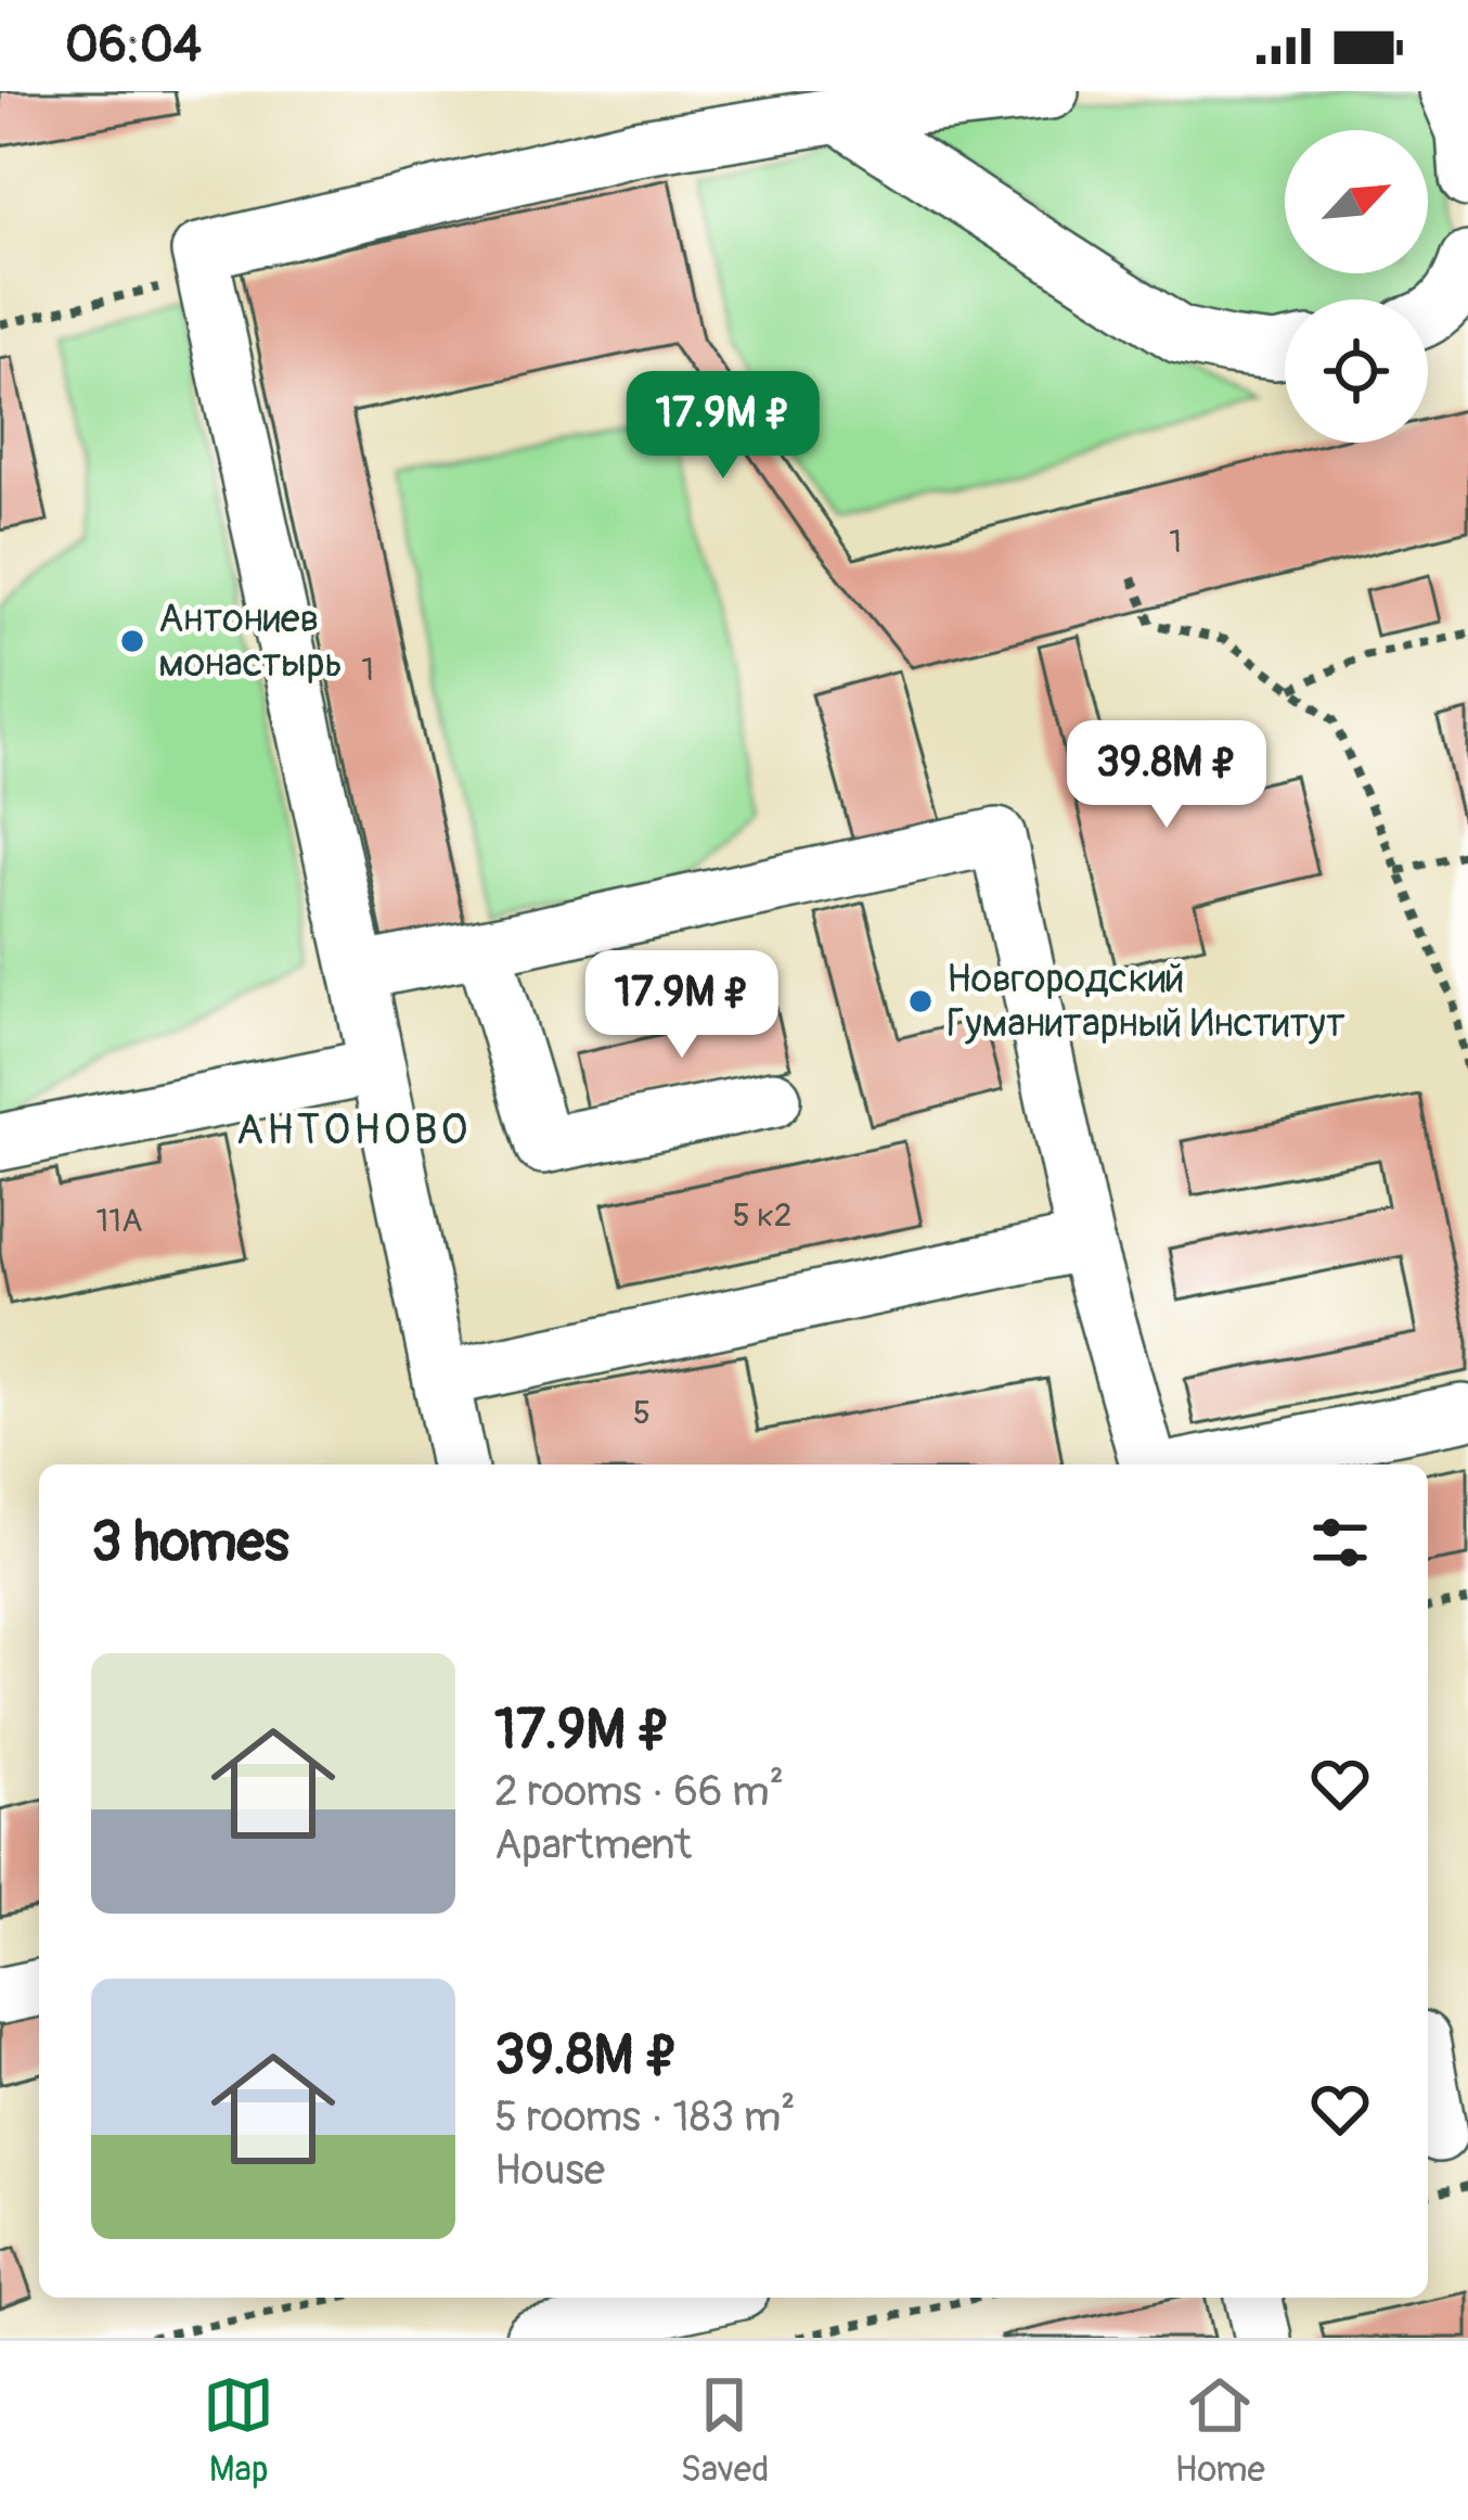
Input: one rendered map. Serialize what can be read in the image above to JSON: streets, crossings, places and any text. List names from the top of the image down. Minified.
{"districts":["АНТОНОВО"],"places":["Антониев монастырь","Новгородский Гуманитарный Институт"],"house_numbers":["1","1","5 к2","11А","5"],"north":"top right","page":{"status":"06:04","price":["17.9M ₽","39.8M ₽","17.9M ₽"],"heading":"3 homes","list":[{"name":"17.9M ₽","note":"2 rooms · 66 m² · Apartment"},{"name":"39.8M ₽","note":"5 rooms · 183 m² · House"}],"tabs":["Map","Saved","Home"]}}
